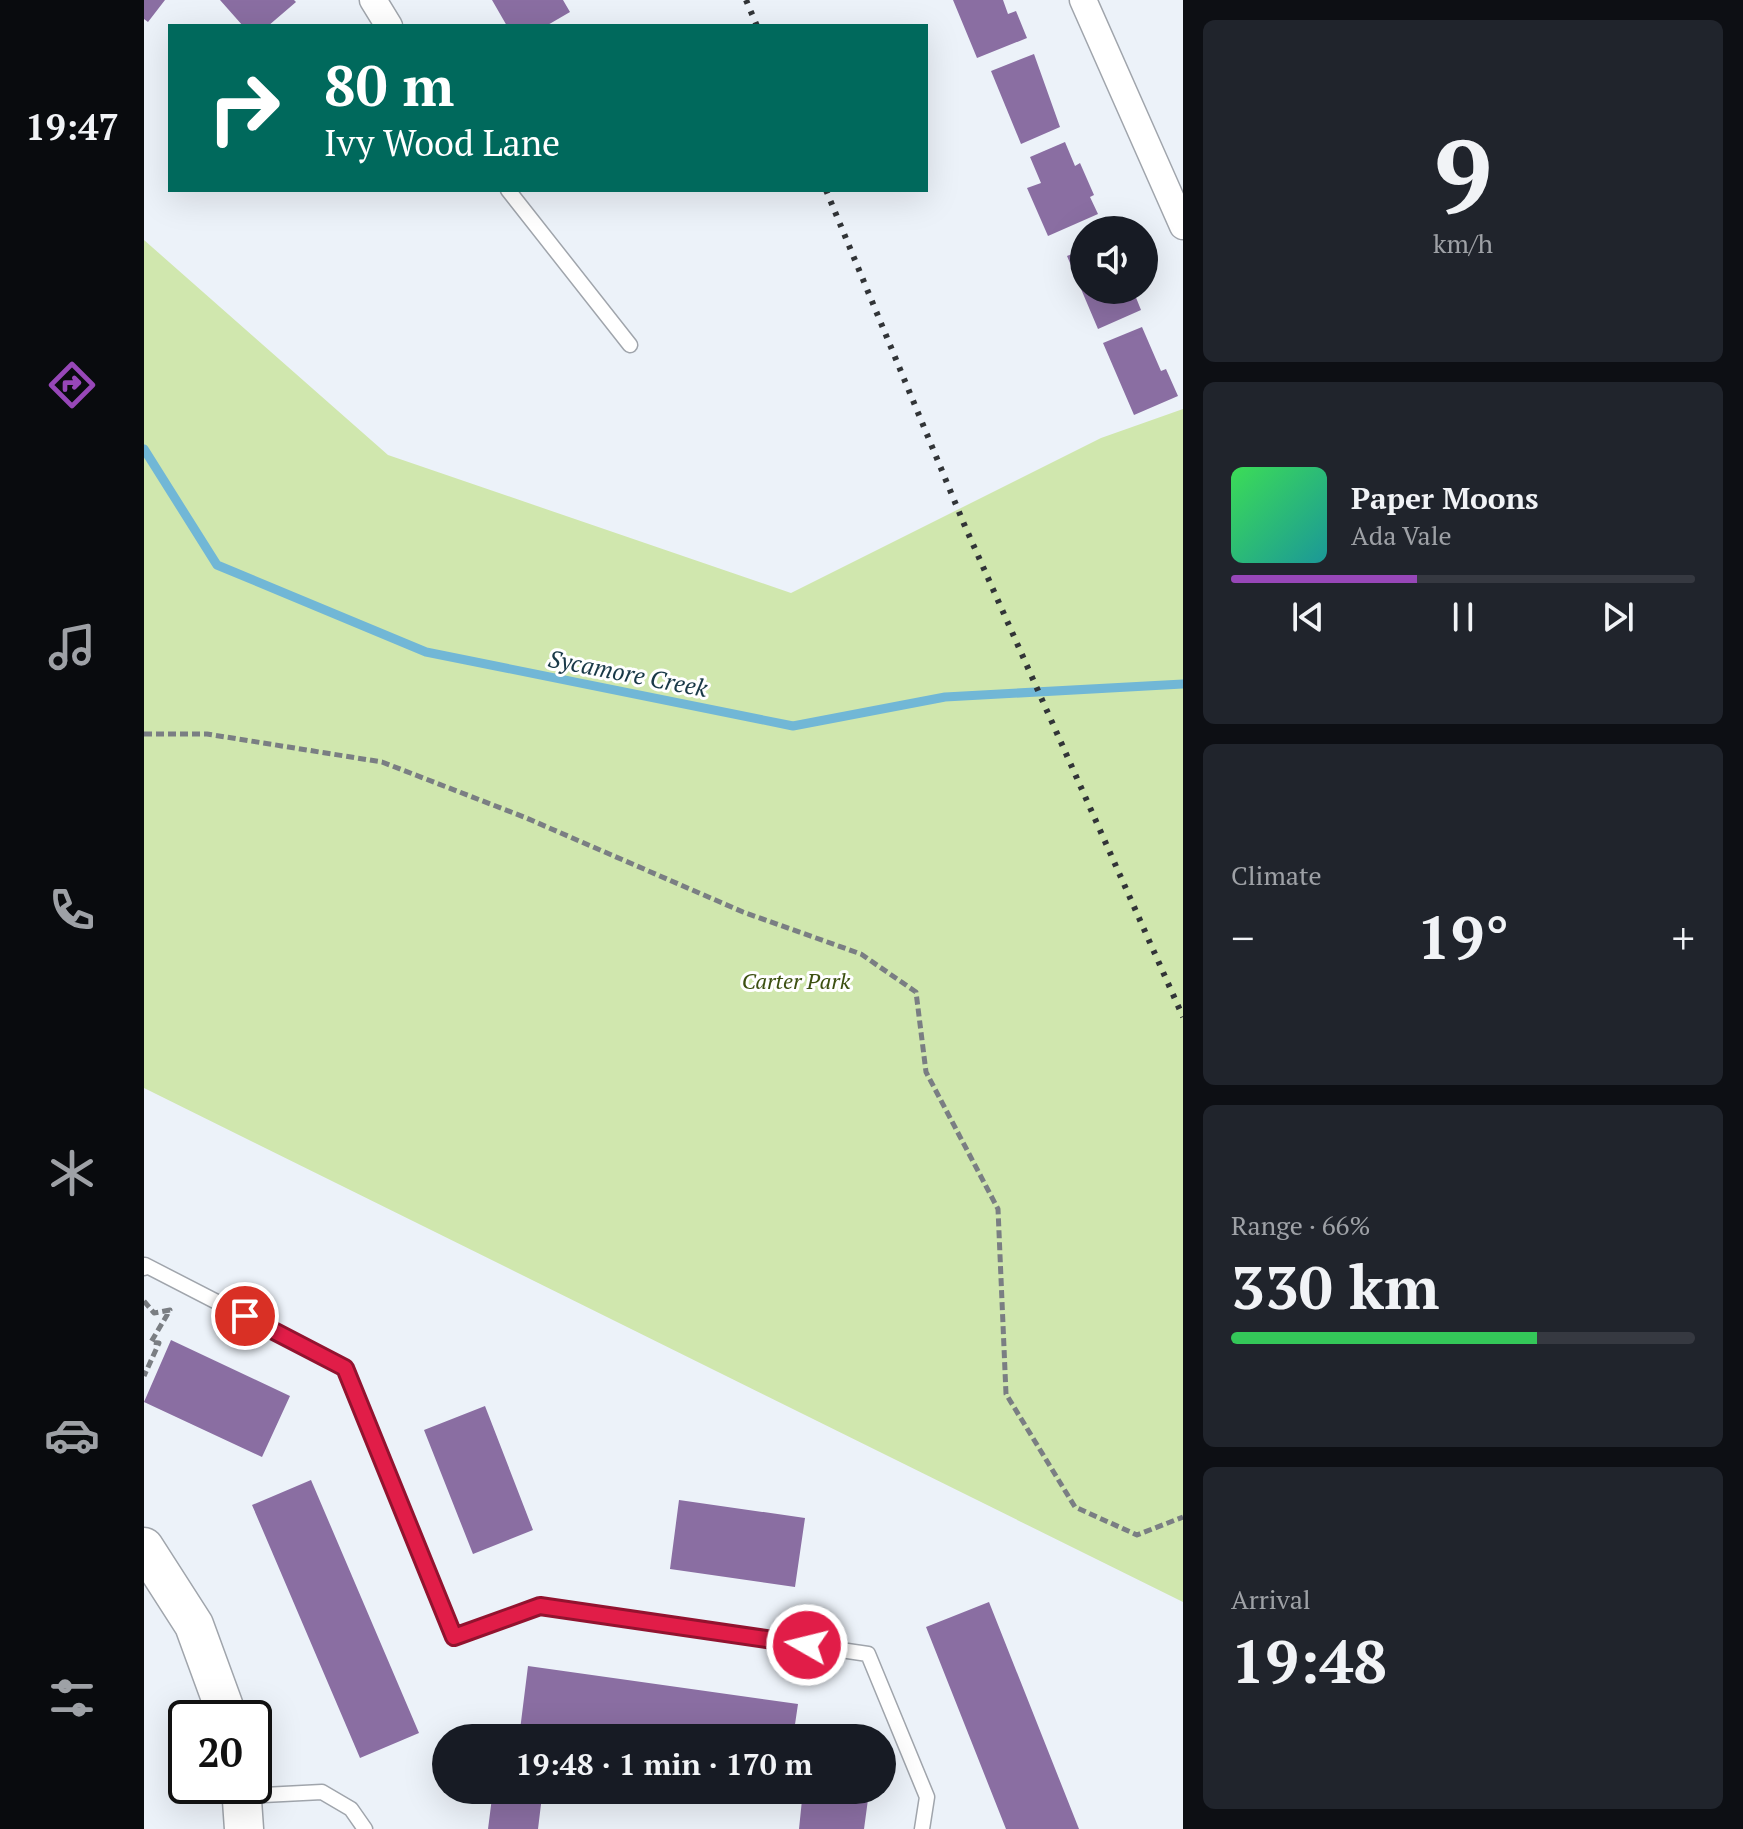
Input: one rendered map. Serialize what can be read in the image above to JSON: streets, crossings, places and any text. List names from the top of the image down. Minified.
{"water":["Sycamore Creek"],"parks":["Carter Park"],"page":{"tabs":"19:47","tile":[["9","km/h"],"Climate",["Range · 66%","330 km"],["Arrival","19:48"]],"turn":["80 m","Ivy Wood Lane"],"song":["Paper Moons","Ada Vale"],"heat":["−","19°","+"],"limit":"20","trip":"19:48 · 1 min · 170 m"}}
